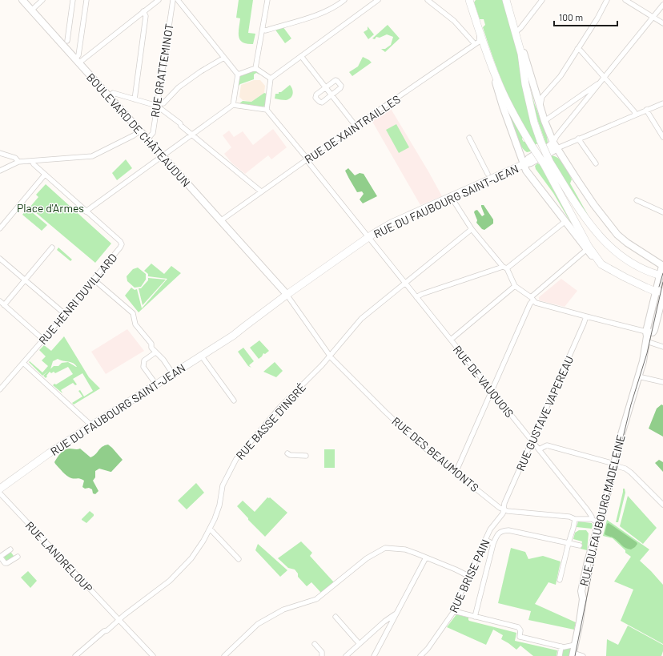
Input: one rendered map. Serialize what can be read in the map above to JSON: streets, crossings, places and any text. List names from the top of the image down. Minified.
{"streets":{"main road":["BOULEVARD DE CHÂTEAUDUN","RUE DU FAUBOURG SAINT-JEAN","RUE DU FAUBOURG MADELEINE"],"street":["RUE GRATTEMINOT","RUE DE XAINTRAILLES","RUE HENRI DUVILLARD","RUE DE VAUQUOIS","RUE GUSTAVE VAPEREAU","RUE BASSE D'INGRÉ","RUE DES BEAUMONTS","RUE LANDRELOUP","RUE BRISE PAIN"]},"crossings":[["RUE GRATTEMINOT","BOULEVARD DE CHÂTEAUDUN"],["RUE DE XAINTRAILLES","BOULEVARD DE CHÂTEAUDUN"],["RUE DE XAINTRAILLES","RUE DE VAUQUOIS"],["BOULEVARD DE CHÂTEAUDUN","RUE DU FAUBOURG SAINT-JEAN"],["BOULEVARD DE CHÂTEAUDUN","RUE DES BEAUMONTS"],["RUE DU FAUBOURG SAINT-JEAN","RUE DE VAUQUOIS"],["RUE DU FAUBOURG SAINT-JEAN","RUE DES BEAUMONTS"],["RUE DE VAUQUOIS","RUE GUSTAVE VAPEREAU"],["RUE DE VAUQUOIS","RUE BASSE D'INGRÉ"],["RUE DE VAUQUOIS","RUE DES BEAUMONTS"],["RUE DE VAUQUOIS","RUE DU FAUBOURG MADELEINE"],["RUE GUSTAVE VAPEREAU","RUE DES BEAUMONTS"],["RUE GUSTAVE VAPEREAU","RUE BRISE PAIN"],["RUE BASSE D'INGRÉ","RUE DES BEAUMONTS"],["RUE BASSE D'INGRÉ","RUE LANDRELOUP"],["RUE DES BEAUMONTS","RUE BRISE PAIN"]],"parks":["Place d'Armes"],"scale_bar":"100 m"}
